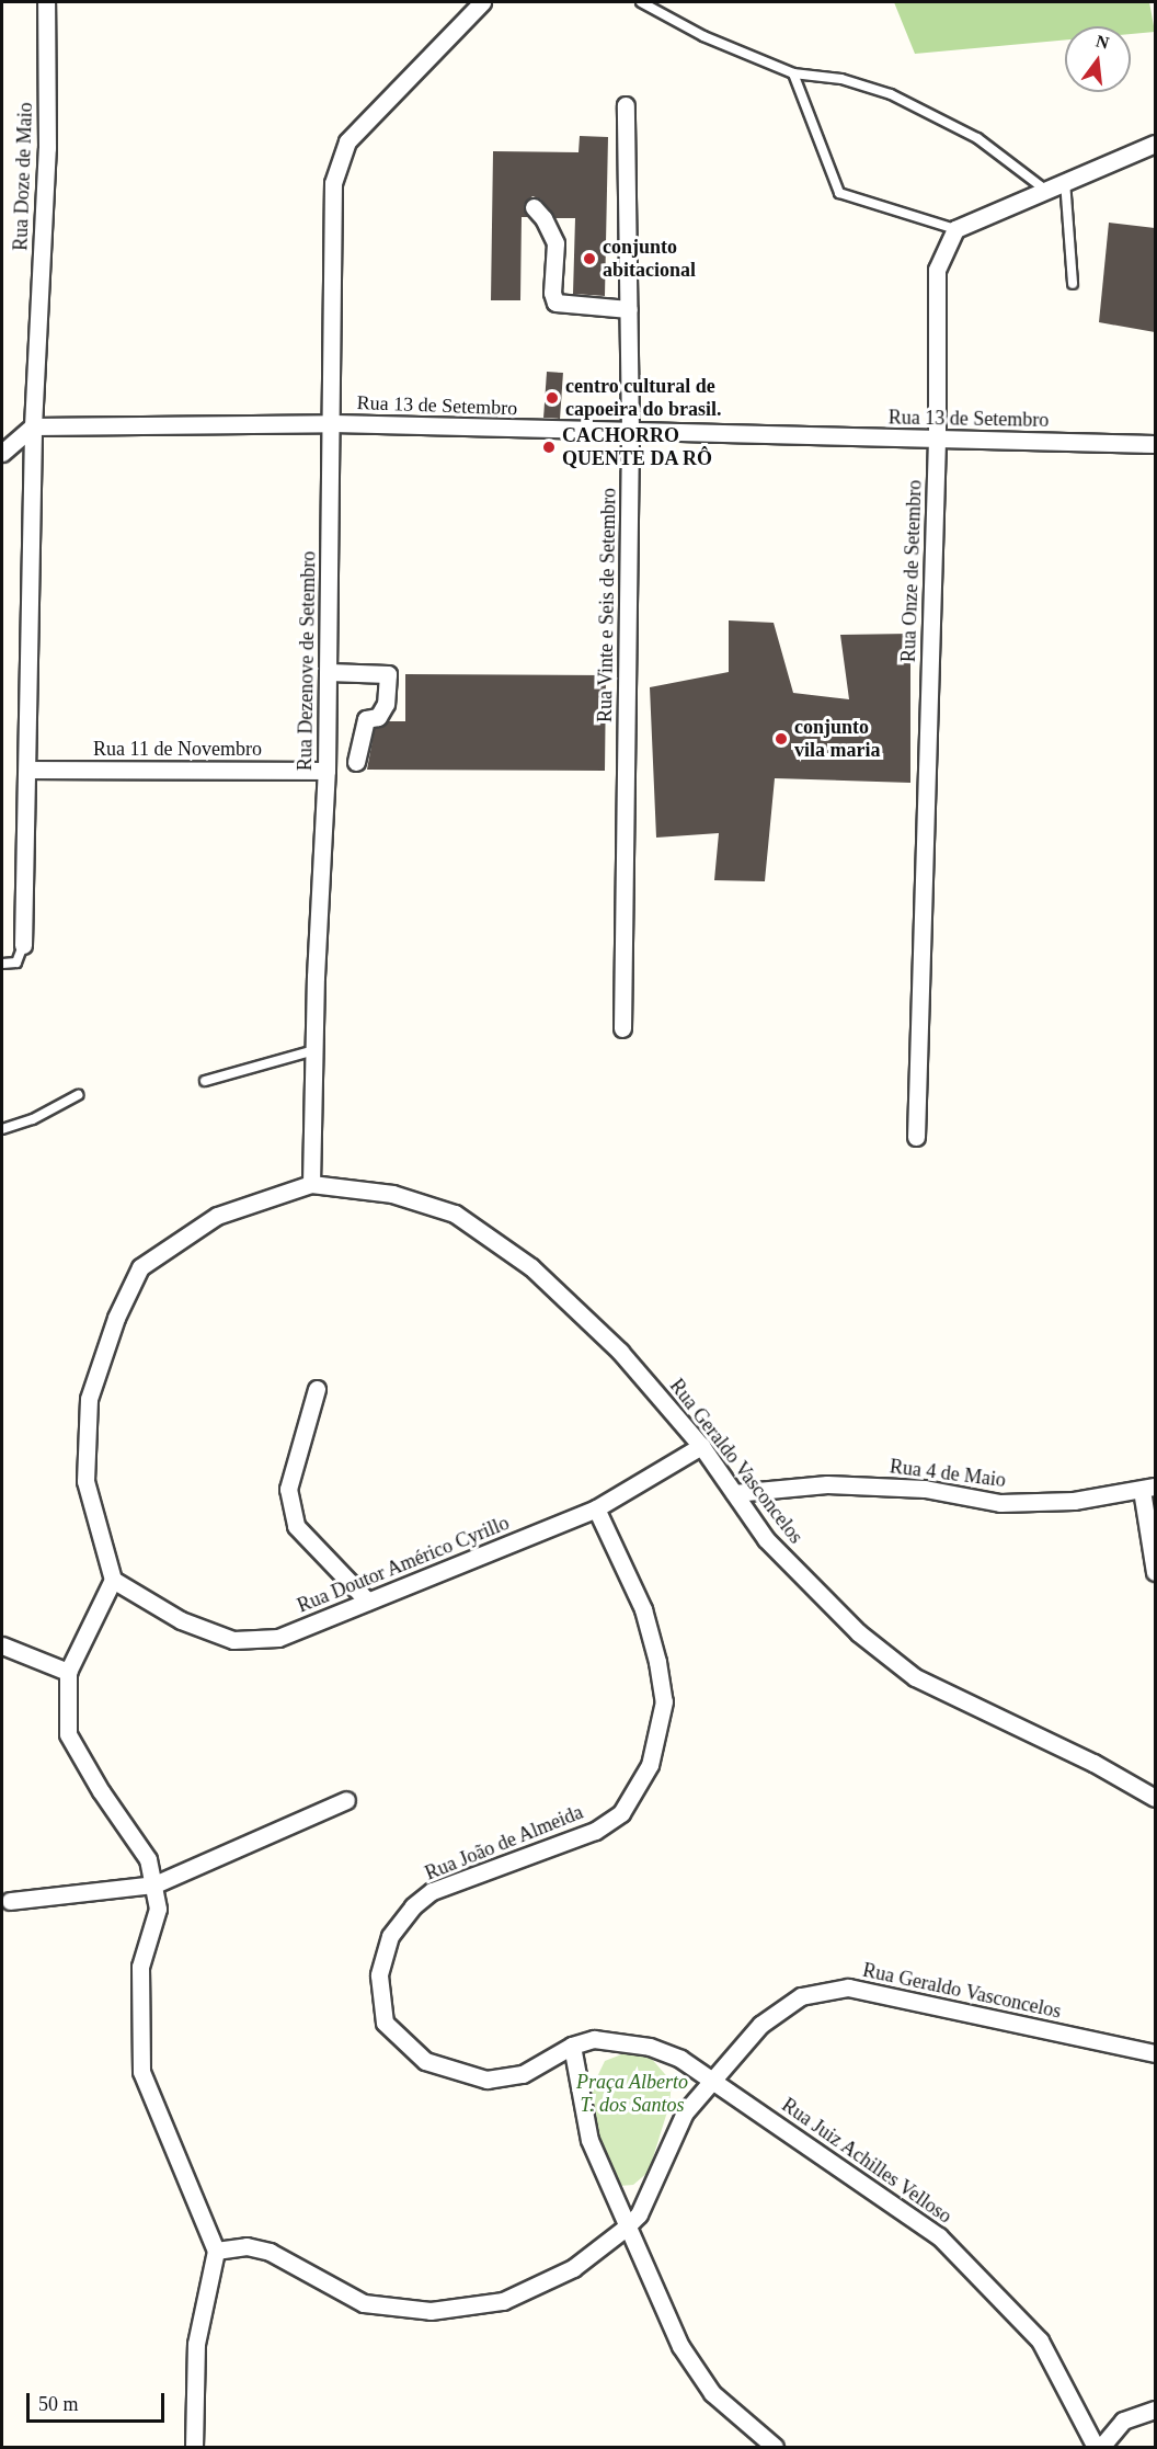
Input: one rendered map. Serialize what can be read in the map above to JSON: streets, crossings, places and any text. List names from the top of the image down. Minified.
{"streets":{"street":["Rua Doze de Maio","Rua 13 de Setembro","Rua Onze de Setembro","Rua Vinte e Seis de Setembro","Rua Dezenove de Setembro","Rua 11 de Novembro","Rua Geraldo Vasconcelos","Rua 4 de Maio","Rua Doutor Américo Cyrillo","Rua João de Almeida","Rua Juiz Achilles Velloso"]},"crossings":[["Rua Doze de Maio","Rua 13 de Setembro"],["Rua Doze de Maio","Rua 11 de Novembro"],["Rua 13 de Setembro","Rua Onze de Setembro"],["Rua 13 de Setembro","Rua Vinte e Seis de Setembro"],["Rua 13 de Setembro","Rua Dezenove de Setembro"],["Rua Dezenove de Setembro","Rua 11 de Novembro"],["Rua Dezenove de Setembro","Rua Geraldo Vasconcelos"],["Rua Geraldo Vasconcelos","Rua 4 de Maio"],["Rua Geraldo Vasconcelos","Rua Doutor Américo Cyrillo"],["Rua Geraldo Vasconcelos","Rua Juiz Achilles Velloso"],["Rua Doutor Américo Cyrillo","Rua João de Almeida"]],"parks":["Praça Alberto T. dos Santos"],"places":["conjunto abitacional","centro cultural de capoeira do brasil.","CACHORRO QUENTE DA RÔ","conjunto vila maria"],"scale_bar":"50 m","north":"top"}
